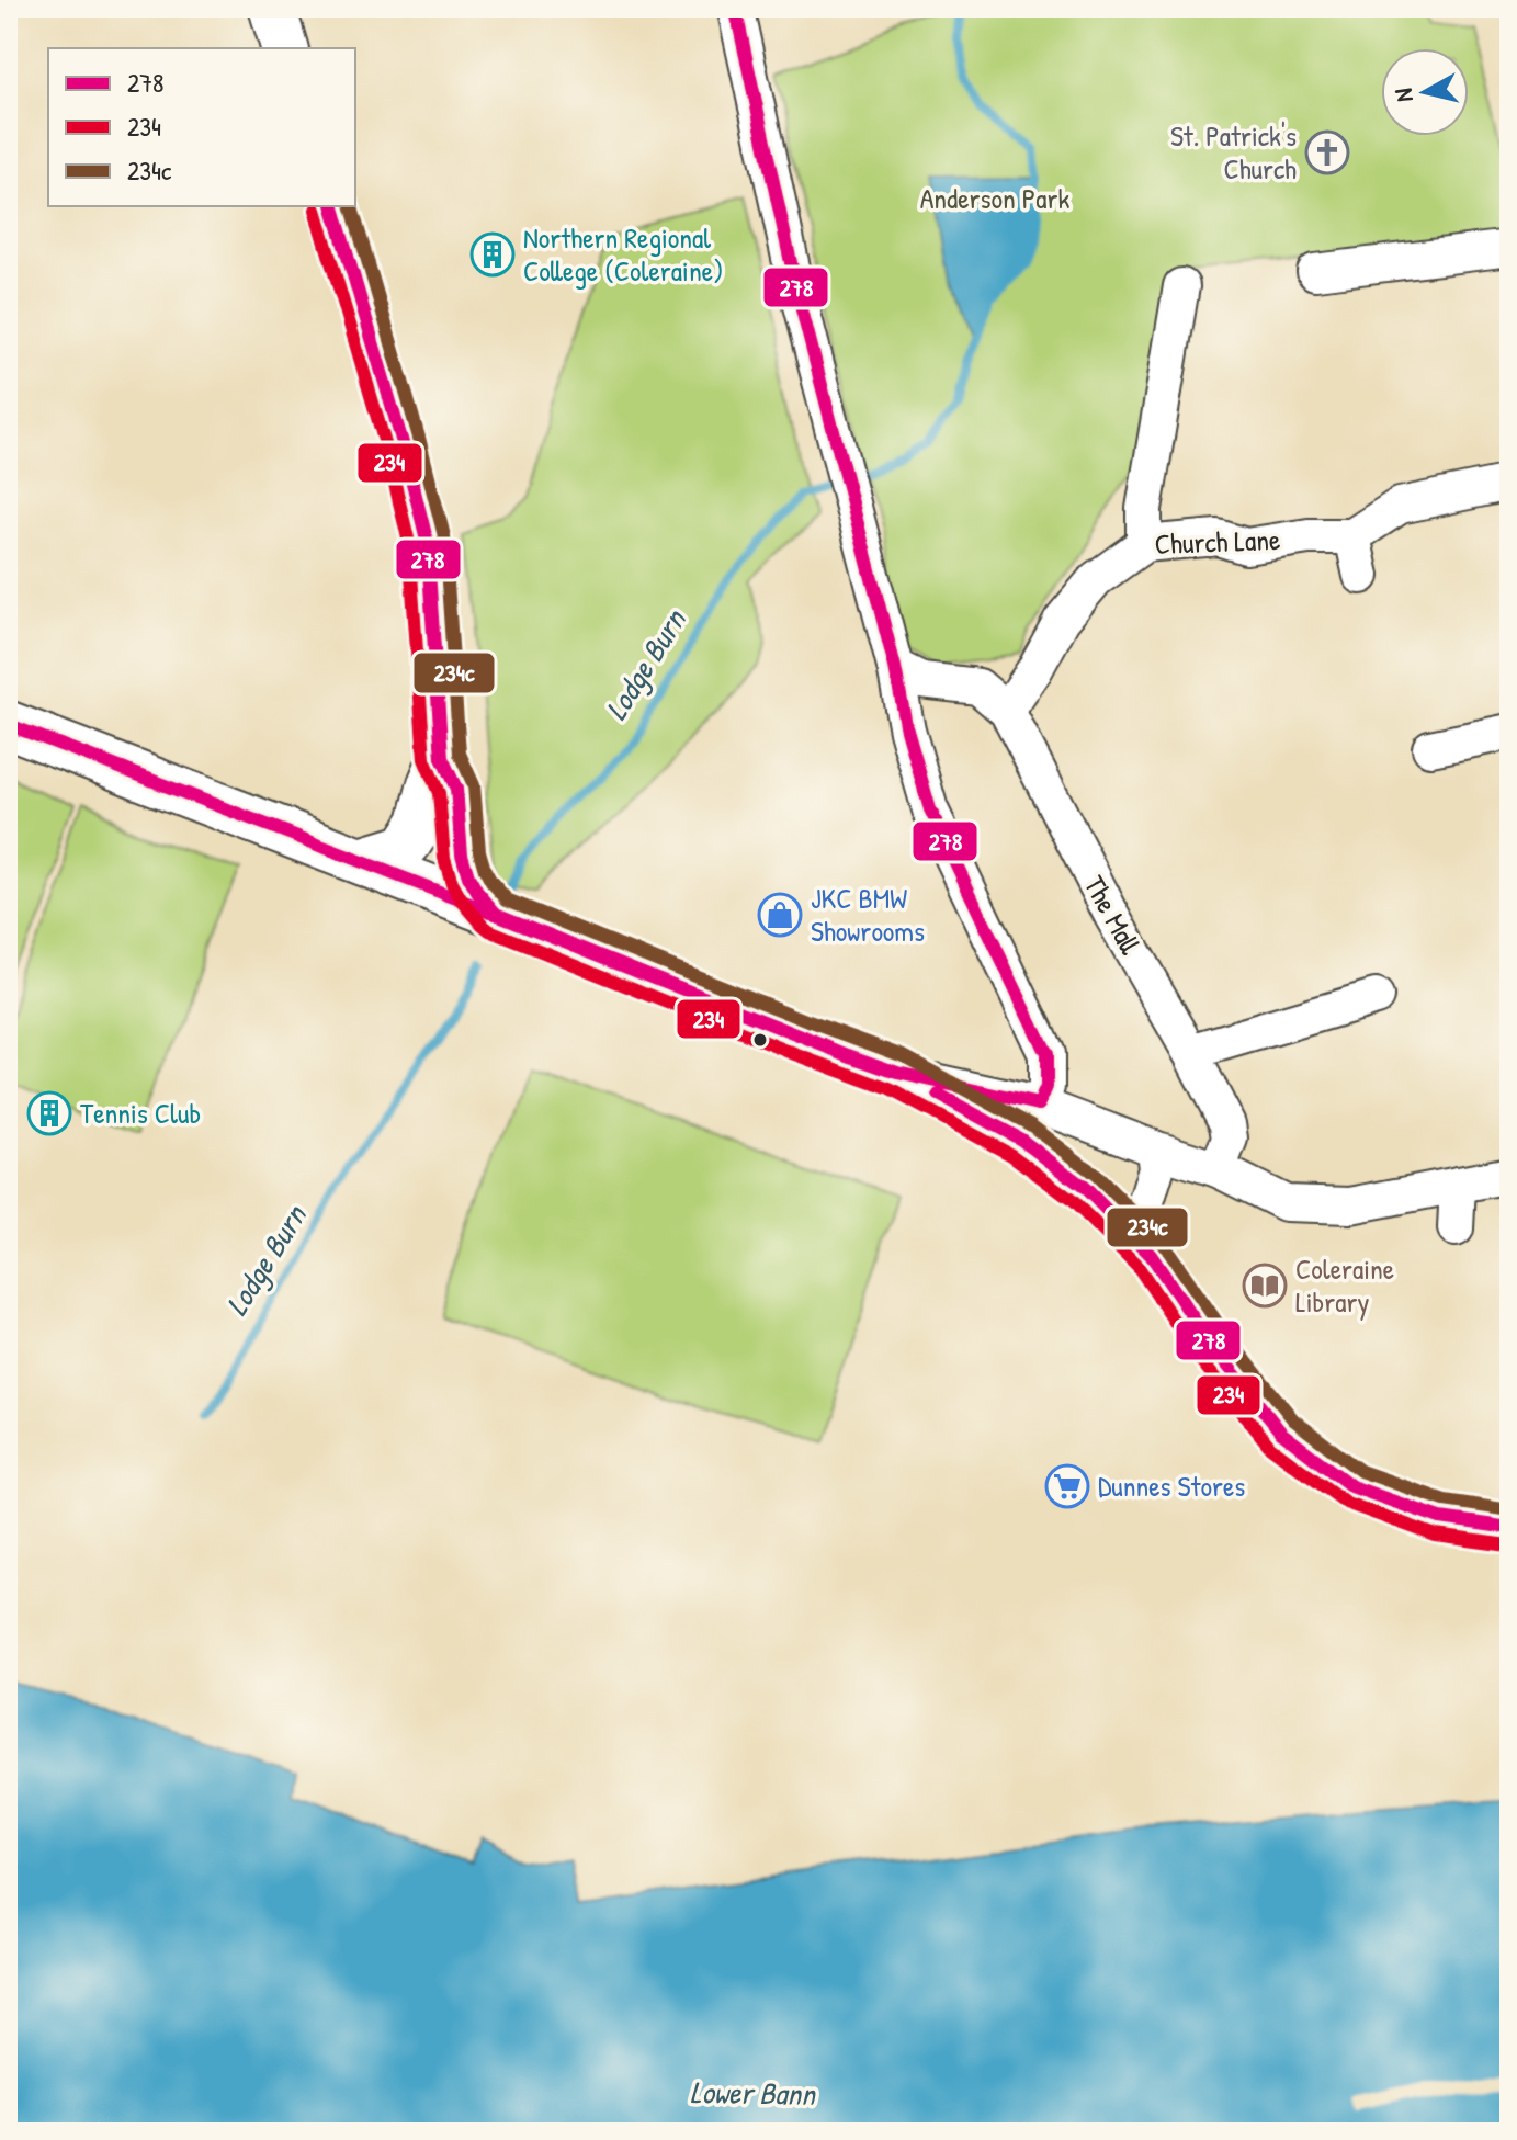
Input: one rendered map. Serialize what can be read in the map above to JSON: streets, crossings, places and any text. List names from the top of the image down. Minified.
{"streets":{"street":["Church Lane","The Mall"]},"crossings":[["Church Lane","The Mall"]],"water":["Lodge Burn","Lower Bann"],"parks":["Anderson Park"],"places":{"church":["St. Patrick's Church"],"building":["Northern Regional College (Coleraine)","Tennis Club"],"shop":["JKC BMW Showrooms"],"library":["Coleraine Library"],"supermarket":["Dunnes Stores"]},"lines":["transit line 278","transit line 234c","transit line 234"],"legend":["278","234","234c"],"north":"left"}
